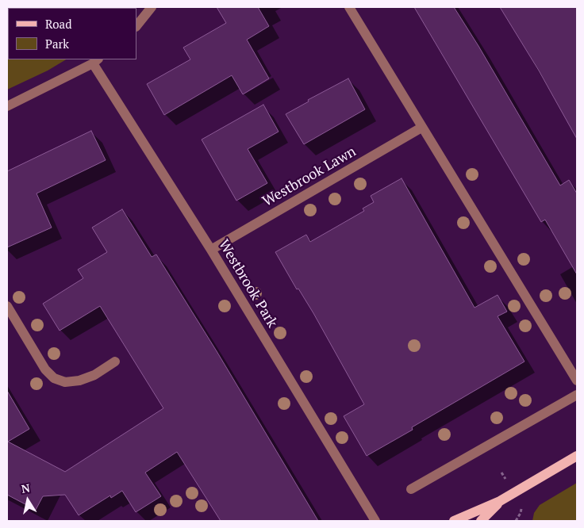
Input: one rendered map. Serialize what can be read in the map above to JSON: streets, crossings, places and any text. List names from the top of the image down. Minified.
{"streets":{"street":["Westbrook Lawn","Westbrook Park"]},"crossings":[["Westbrook Lawn","Westbrook Park"]],"legend":["Road","Park"],"north":"top"}
